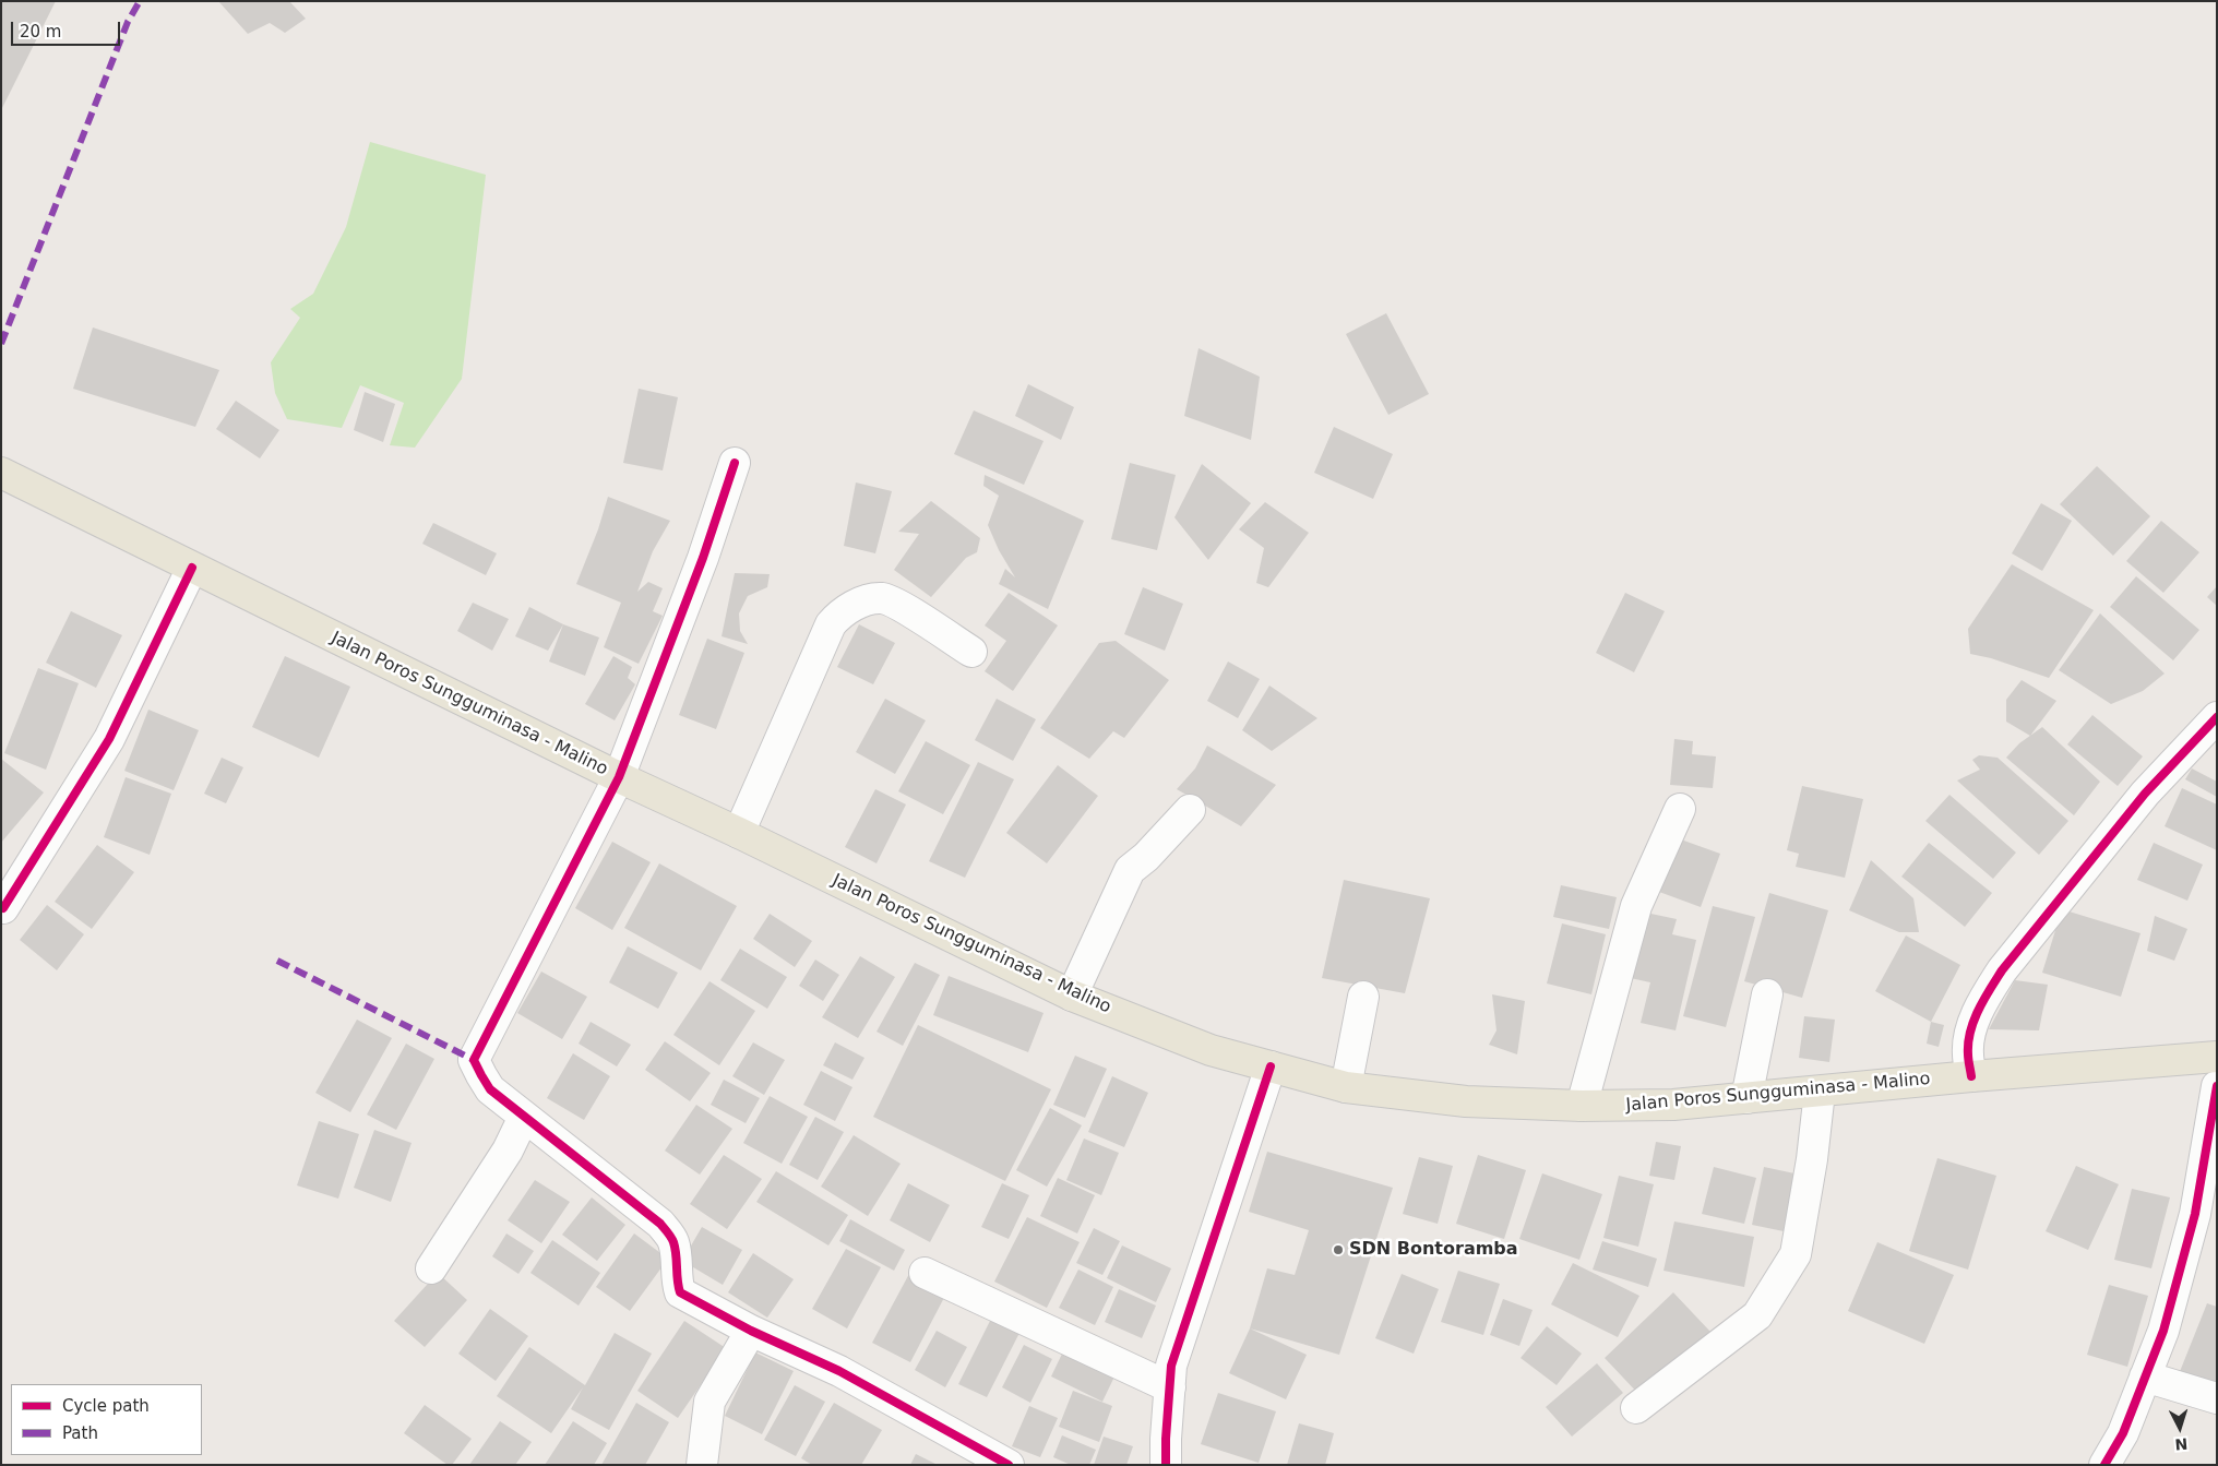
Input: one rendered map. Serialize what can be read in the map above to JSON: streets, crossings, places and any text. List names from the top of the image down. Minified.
{"streets":{"main road":["Jalan Poros Sungguminasa - Malino"]},"places":["SDN Bontoramba"],"legend":["Cycle path","Path"],"scale_bar":"20 m","north":"bottom"}
